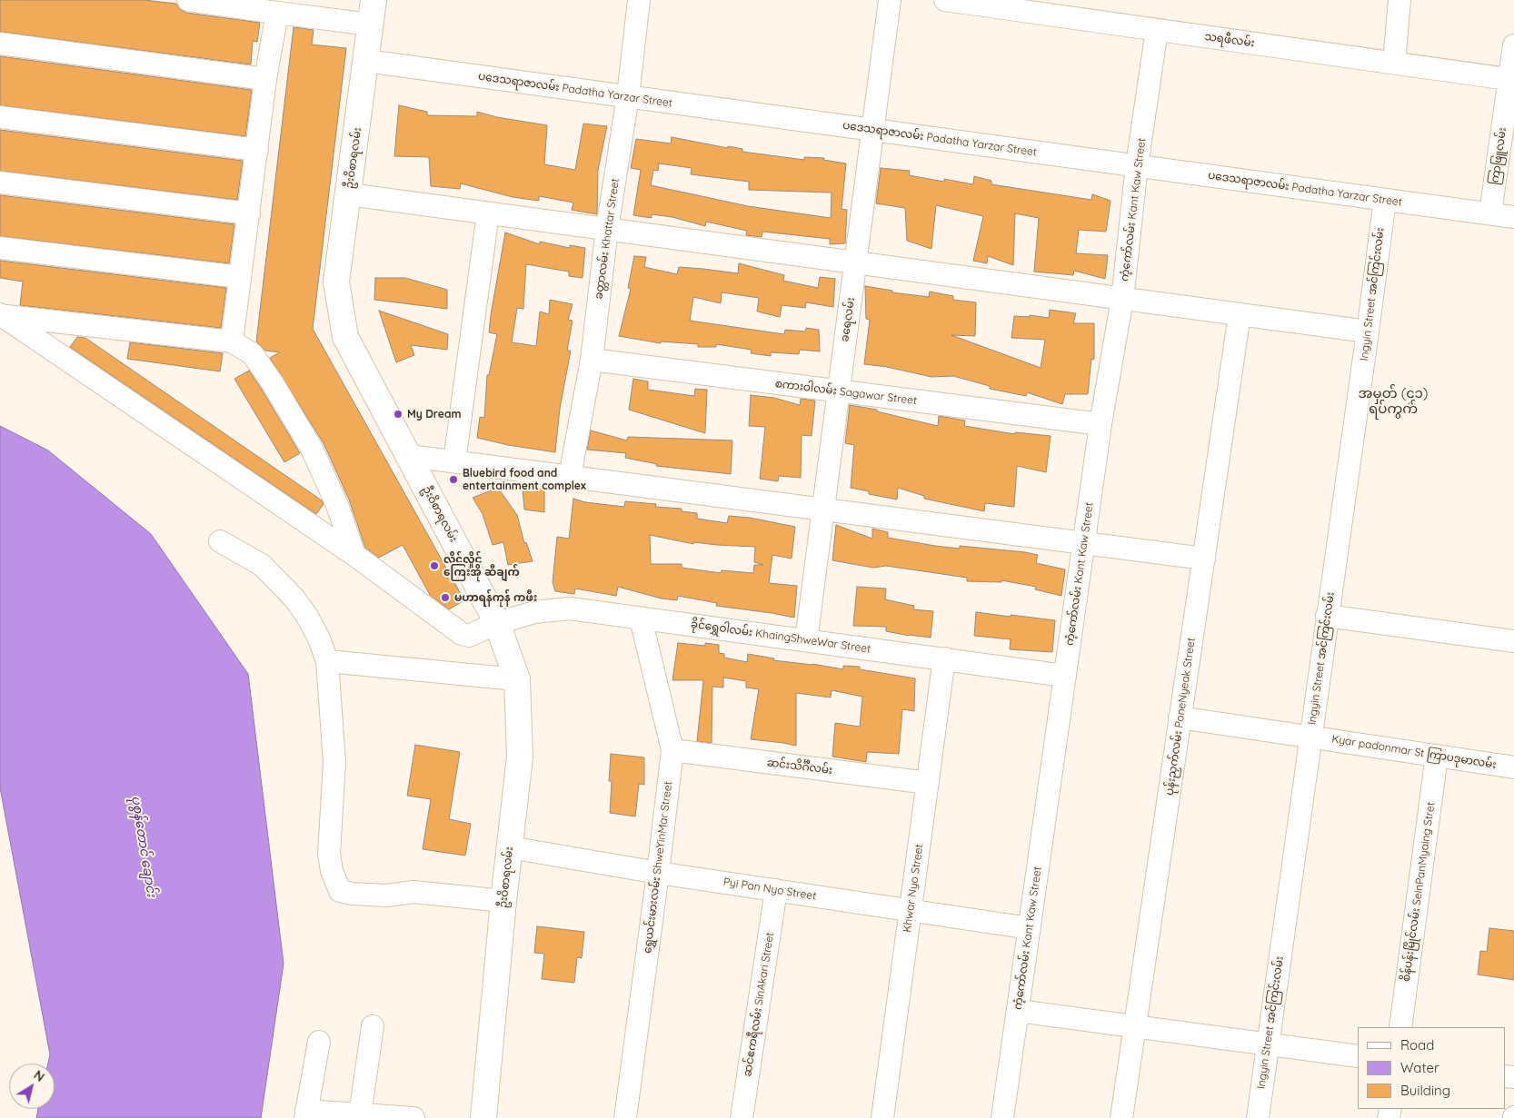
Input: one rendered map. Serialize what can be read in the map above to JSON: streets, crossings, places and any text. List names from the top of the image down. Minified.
{"streets":{"main road":["ဦးဝိစာရလမ်း"],"street":["သရဖီလမ်း","ပဒေသရာဇာလမ်း Padatha Yarzar Street","ကြာဖြူလမ်း","ကံ့ကော်လမ်း Kant Kaw Street","ခတ္တာလမ်း Khattar Street","Ingyin Street အင်ကြင်းလမ်း","ခရေလမ်း","စကားဝါလမ်း Sagawar Street","ခိုင်ရွှေဝါလမ်း KhaingShweWar Street","ပုန်းညှက်လမ်း PoneNyeak Street","Kyar padonmar St ကြာပဒုမာလမ်း","ဆင်းသိင်္ဂီလမ်း","ရွှေယင်းမားလမ်း ShweYinMar Street","Khwar Nyo Street","Pyi Pan Nyo Street","စိန်ပန်းမြိုင်လမ်း SeinPanMyaing Stret","ဆင်ဧကရီလမ်း SinAkari Street"]},"crossings":[["သရဖီလမ်း","ကြာဖြူလမ်း"],["သရဖီလမ်း","ကံ့ကော်လမ်း Kant Kaw Street"],["ပဒေသရာဇာလမ်း Padatha Yarzar Street","ကြာဖြူလမ်း"],["ပဒေသရာဇာလမ်း Padatha Yarzar Street","ဦးဝိစာရလမ်း"],["ပဒေသရာဇာလမ်း Padatha Yarzar Street","ကံ့ကော်လမ်း Kant Kaw Street"],["ပဒေသရာဇာလမ်း Padatha Yarzar Street","ခတ္တာလမ်း Khattar Street"],["ပဒေသရာဇာလမ်း Padatha Yarzar Street","Ingyin Street အင်ကြင်းလမ်း"],["ပဒေသရာဇာလမ်း Padatha Yarzar Street","ခရေလမ်း"],["ဦးဝိစာရလမ်း","ခိုင်ရွှေဝါလမ်း KhaingShweWar Street"],["ဦးဝိစာရလမ်း","Pyi Pan Nyo Street"],["ကံ့ကော်လမ်း Kant Kaw Street","စကားဝါလမ်း Sagawar Street"],["ကံ့ကော်လမ်း Kant Kaw Street","ခိုင်ရွှေဝါလမ်း KhaingShweWar Street"],["ကံ့ကော်လမ်း Kant Kaw Street","Pyi Pan Nyo Street"],["ခတ္တာလမ်း Khattar Street","စကားဝါလမ်း Sagawar Street"],["Ingyin Street အင်ကြင်းလမ်း","Kyar padonmar St ကြာပဒုမာလမ်း"],["ခရေလမ်း","စကားဝါလမ်း Sagawar Street"],["ခရေလမ်း","ခိုင်ရွှေဝါလမ်း KhaingShweWar Street"],["ခိုင်ရွှေဝါလမ်း KhaingShweWar Street","ရွှေယင်းမားလမ်း ShweYinMar Street"],["ခိုင်ရွှေဝါလမ်း KhaingShweWar Street","Khwar Nyo Street"],["ပုန်းညှက်လမ်း PoneNyeak Street","Kyar padonmar St ကြာပဒုမာလမ်း"],["Kyar padonmar St ကြာပဒုမာလမ်း","စိန်ပန်းမြိုင်လမ်း SeinPanMyaing Stret"],["ဆင်းသိင်္ဂီလမ်း","ရွှေယင်းမားလမ်း ShweYinMar Street"],["ဆင်းသိင်္ဂီလမ်း","Khwar Nyo Street"],["ရွှေယင်းမားလမ်း ShweYinMar Street","Pyi Pan Nyo Street"],["Khwar Nyo Street","Pyi Pan Nyo Street"],["Pyi Pan Nyo Street","ဆင်ဧကရီလမ်း SinAkari Street"]],"districts":["အမှတ် (၄၁) ရပ်ကွက်"],"water":["ပုစွန်တောင် ချောင်း"],"places":["My Dream","Bluebird food and entertainment complex","လှိုင်လှိုင် ကြေးအို ဆီချက်","မဟာရန်ကုန် ကဖီး"],"legend":["Road","Water","Building"],"north":"top right"}
